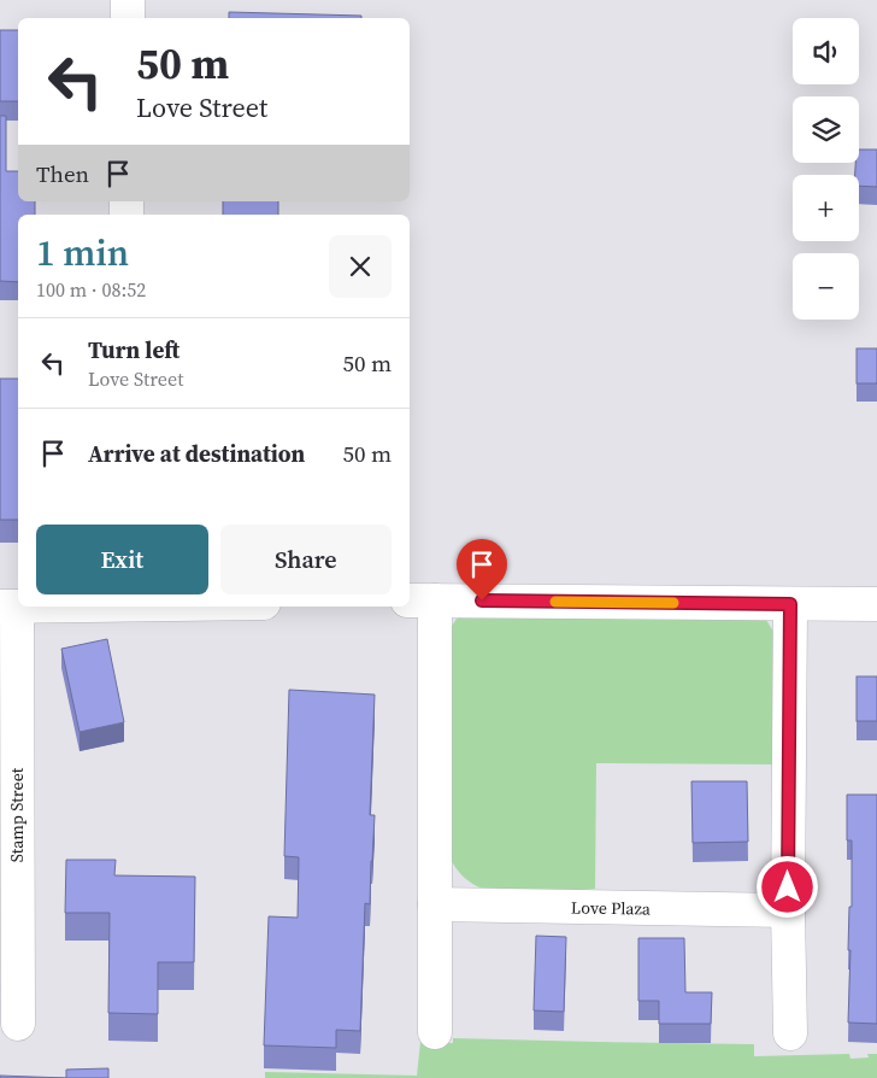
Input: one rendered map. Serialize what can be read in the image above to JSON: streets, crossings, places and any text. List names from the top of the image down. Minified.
{"streets":{"street":["Stamp Street","Love Plaza"]},"page":{"map_buttons":["+","−"],"turn":["50 m","Love Street"],"then":"Then","heading":["1 min","100 m · 08:52"],"list":[{"name":"Turn left","note":"Love Street","value":"50 m"},{"name":"Arrive at destination","value":"50 m"}],"buttons":["Exit","Share"]}}
